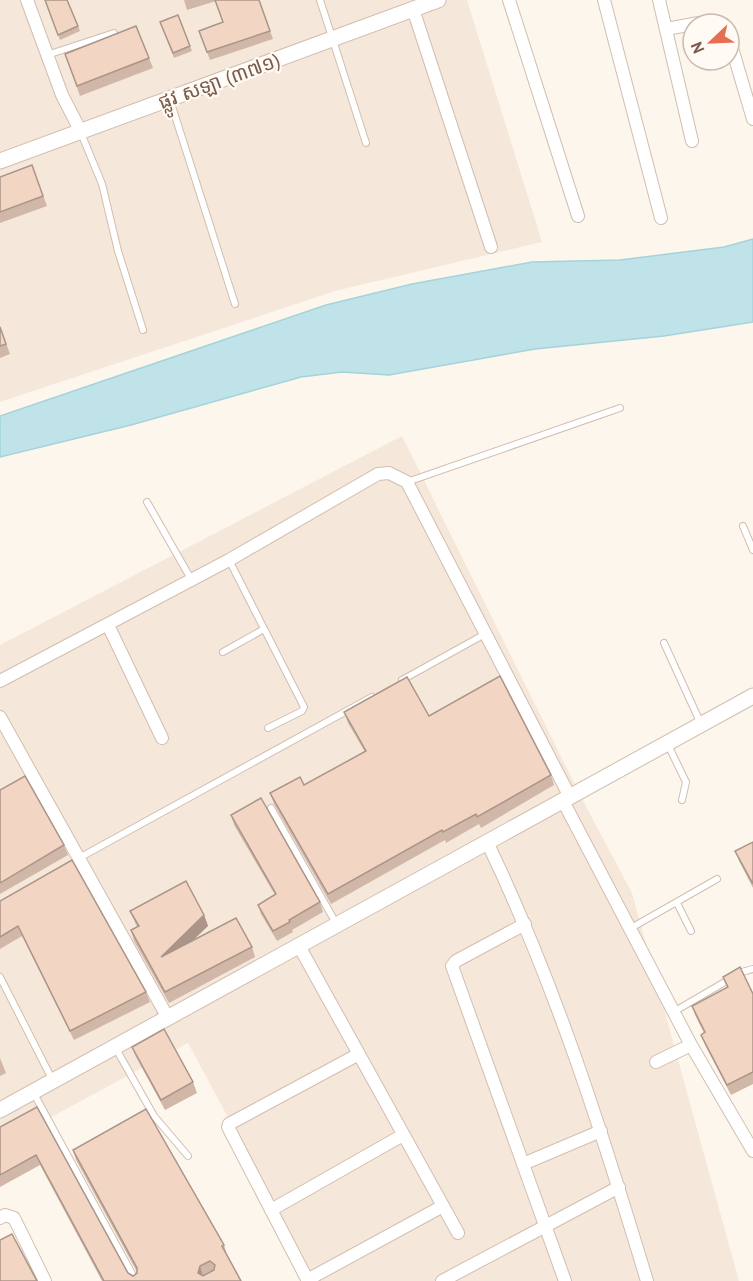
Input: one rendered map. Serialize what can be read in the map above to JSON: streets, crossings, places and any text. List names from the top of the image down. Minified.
{"streets":{"street":["ផ្លូវ សឡា (៣៧១)"]},"north":"bottom left"}
